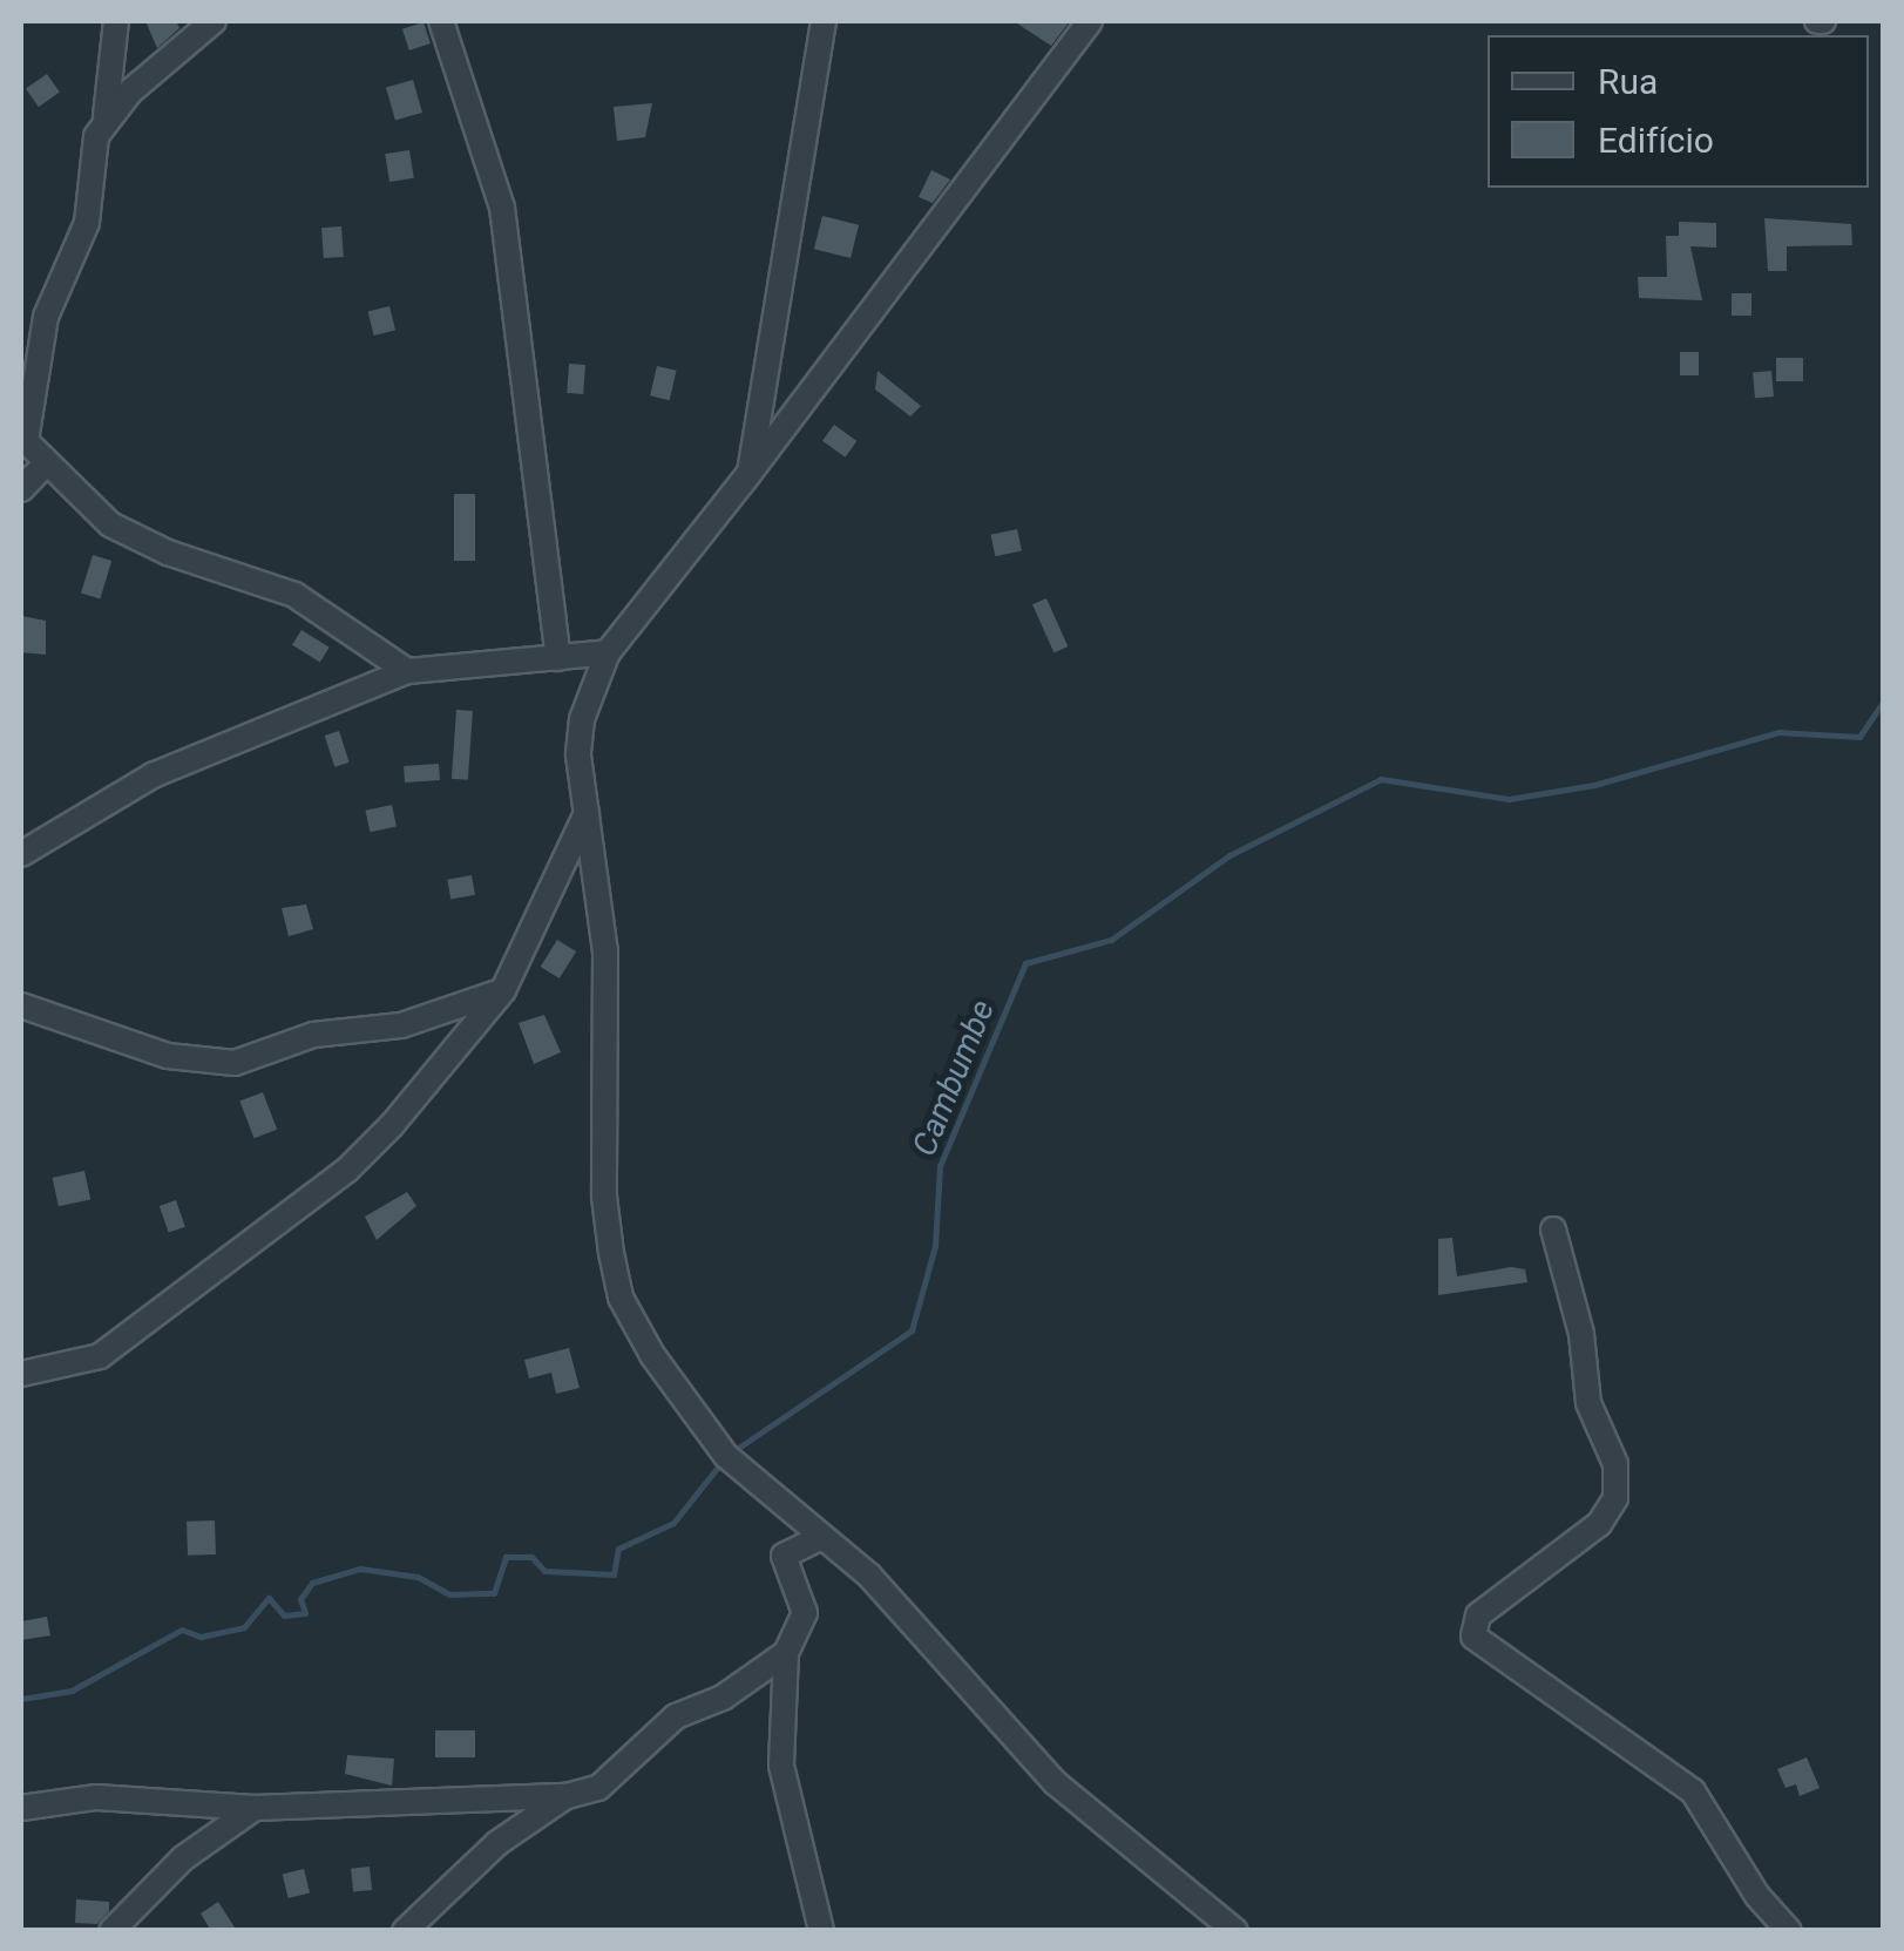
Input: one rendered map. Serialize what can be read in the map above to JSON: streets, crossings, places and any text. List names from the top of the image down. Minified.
{"water":["Cambumbe"],"legend":["Rua","Edifício"]}
